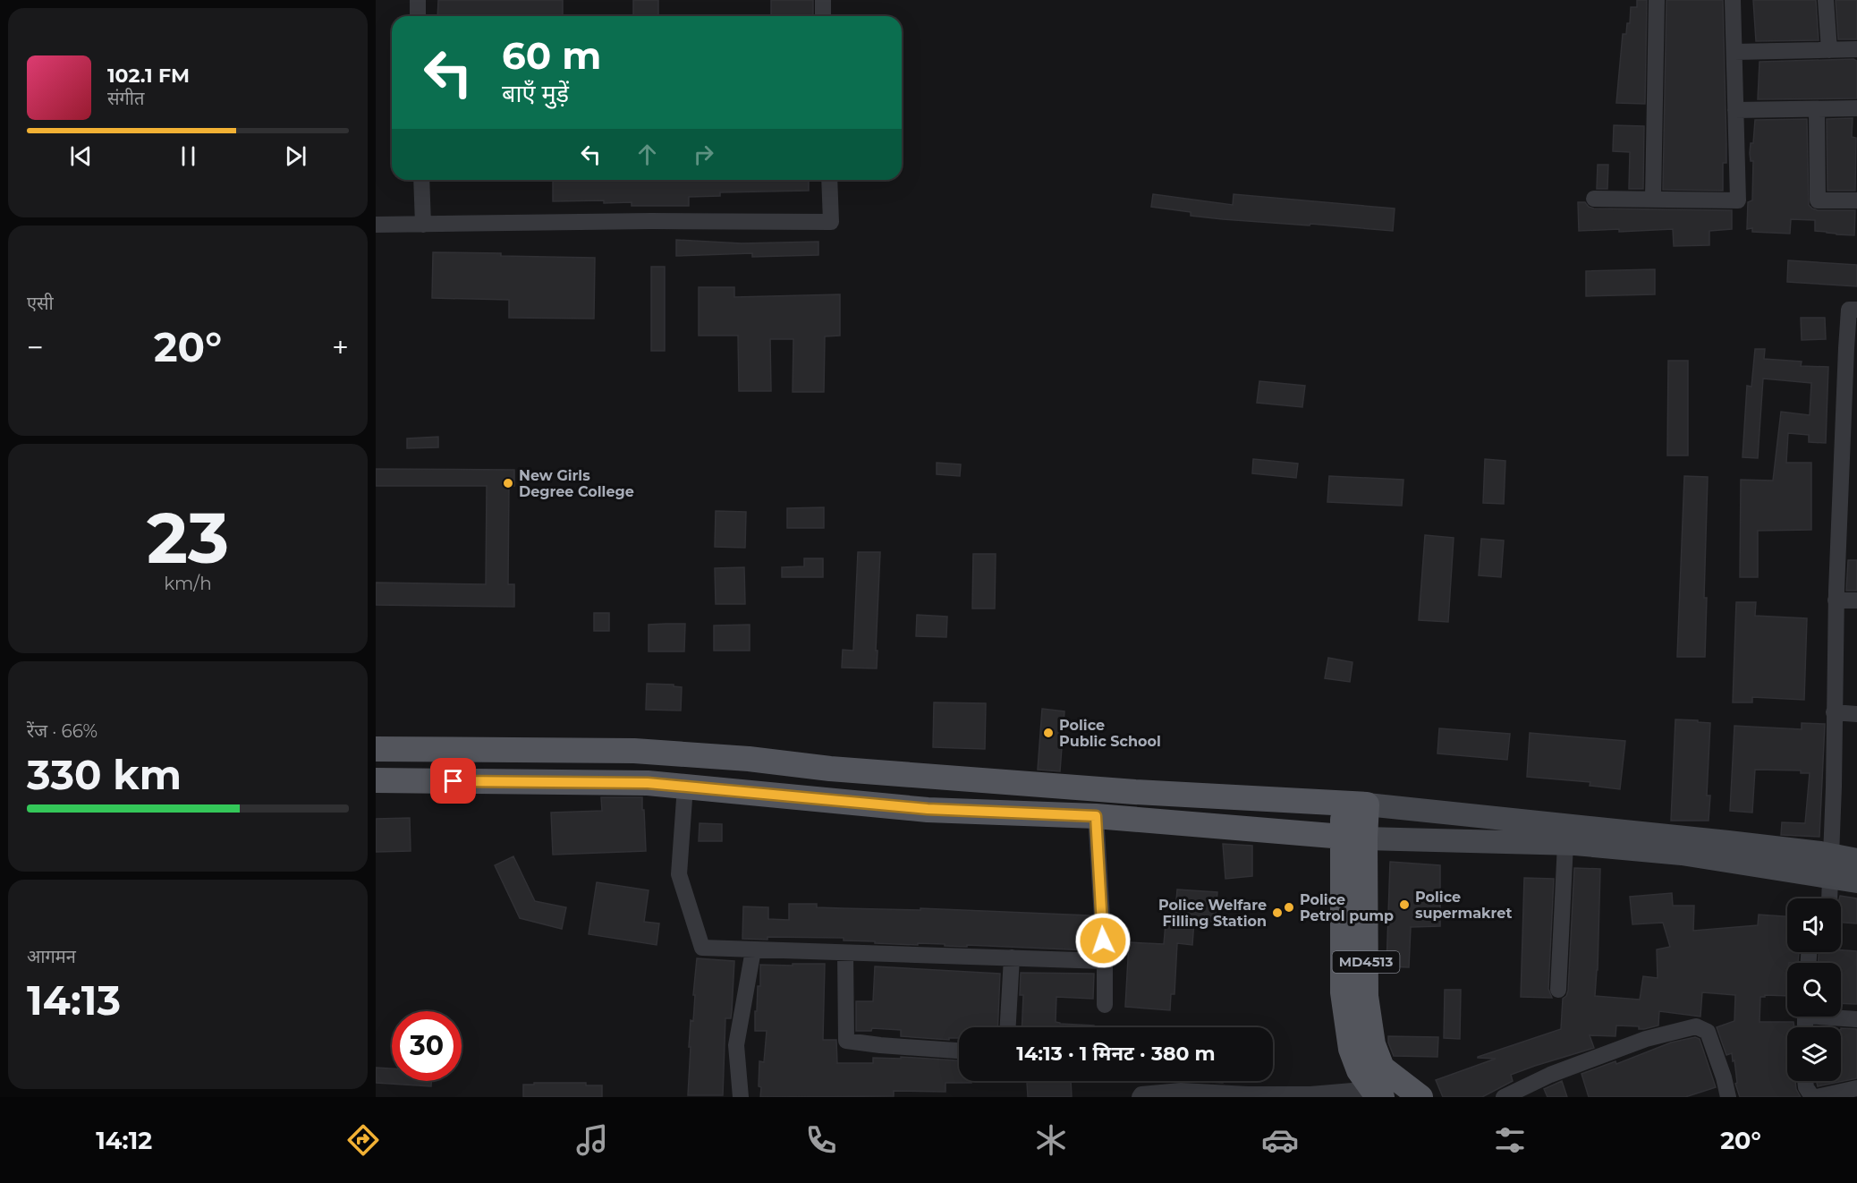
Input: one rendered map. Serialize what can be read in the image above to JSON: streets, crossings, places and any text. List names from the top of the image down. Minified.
{"streets":{"main road":["MD4513"]},"places":["New Girls Degree College","Police Public School","Police supermakret","Police Petrol pump","Police Welfare Filling Station"],"page":{"turn":["60 m","बाएँ मुड़ें"],"song":["102.1 FM","संगीत"],"tile":["एसी",["23","km/h"],["रेंज · 66%","330 km"],["आगमन","14:13"]],"heat":["−","20°","+"],"limit":"30","trip":"14:13 · 1 मिनट · 380 m","tabs":["14:12","20°"]}}
